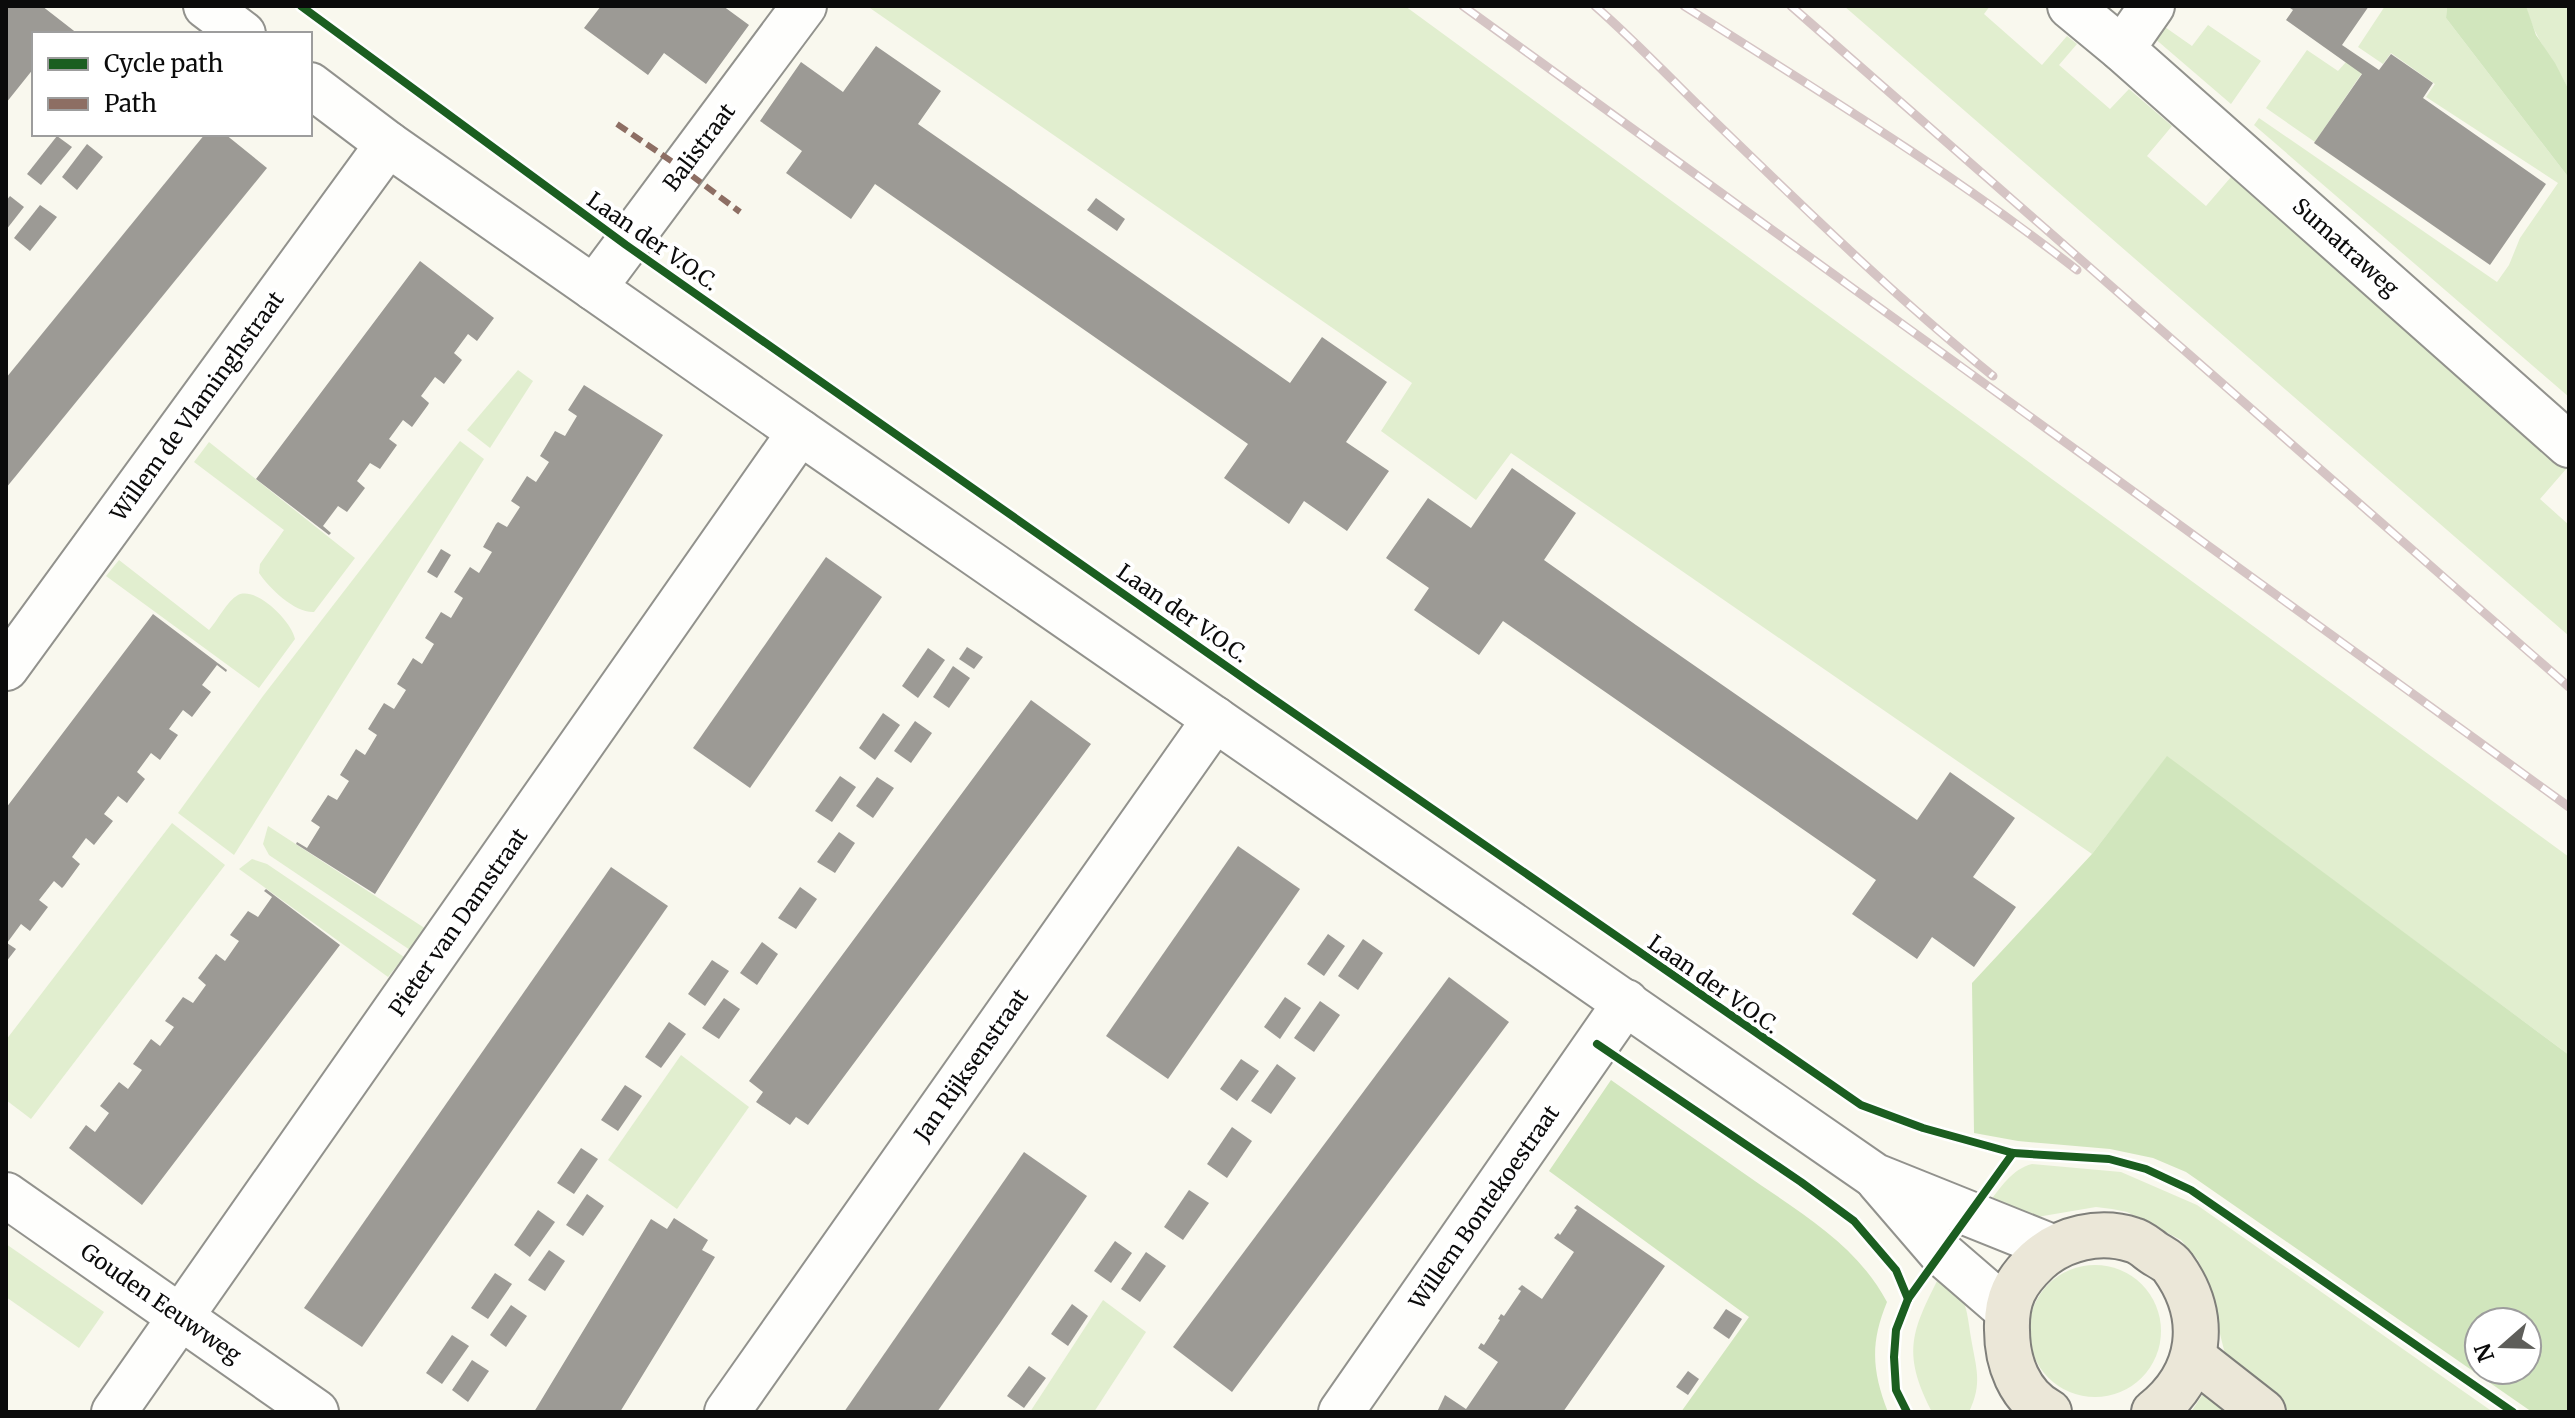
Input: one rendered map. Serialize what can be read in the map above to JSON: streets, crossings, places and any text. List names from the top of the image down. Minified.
{"streets":{"street":["Balistraat","Sumatraweg","Willem de Vlaminghstraat","Pieter van Damstraat","Jan Rijksenstraat","Willem Bontekoestraat","Gouden Eeuwweg"],"cycle path":["Laan der V.O.C."]},"crossings":[["Pieter van Damstraat","Gouden Eeuwweg"]],"legend":["Cycle path","Path"],"north":"left"}
